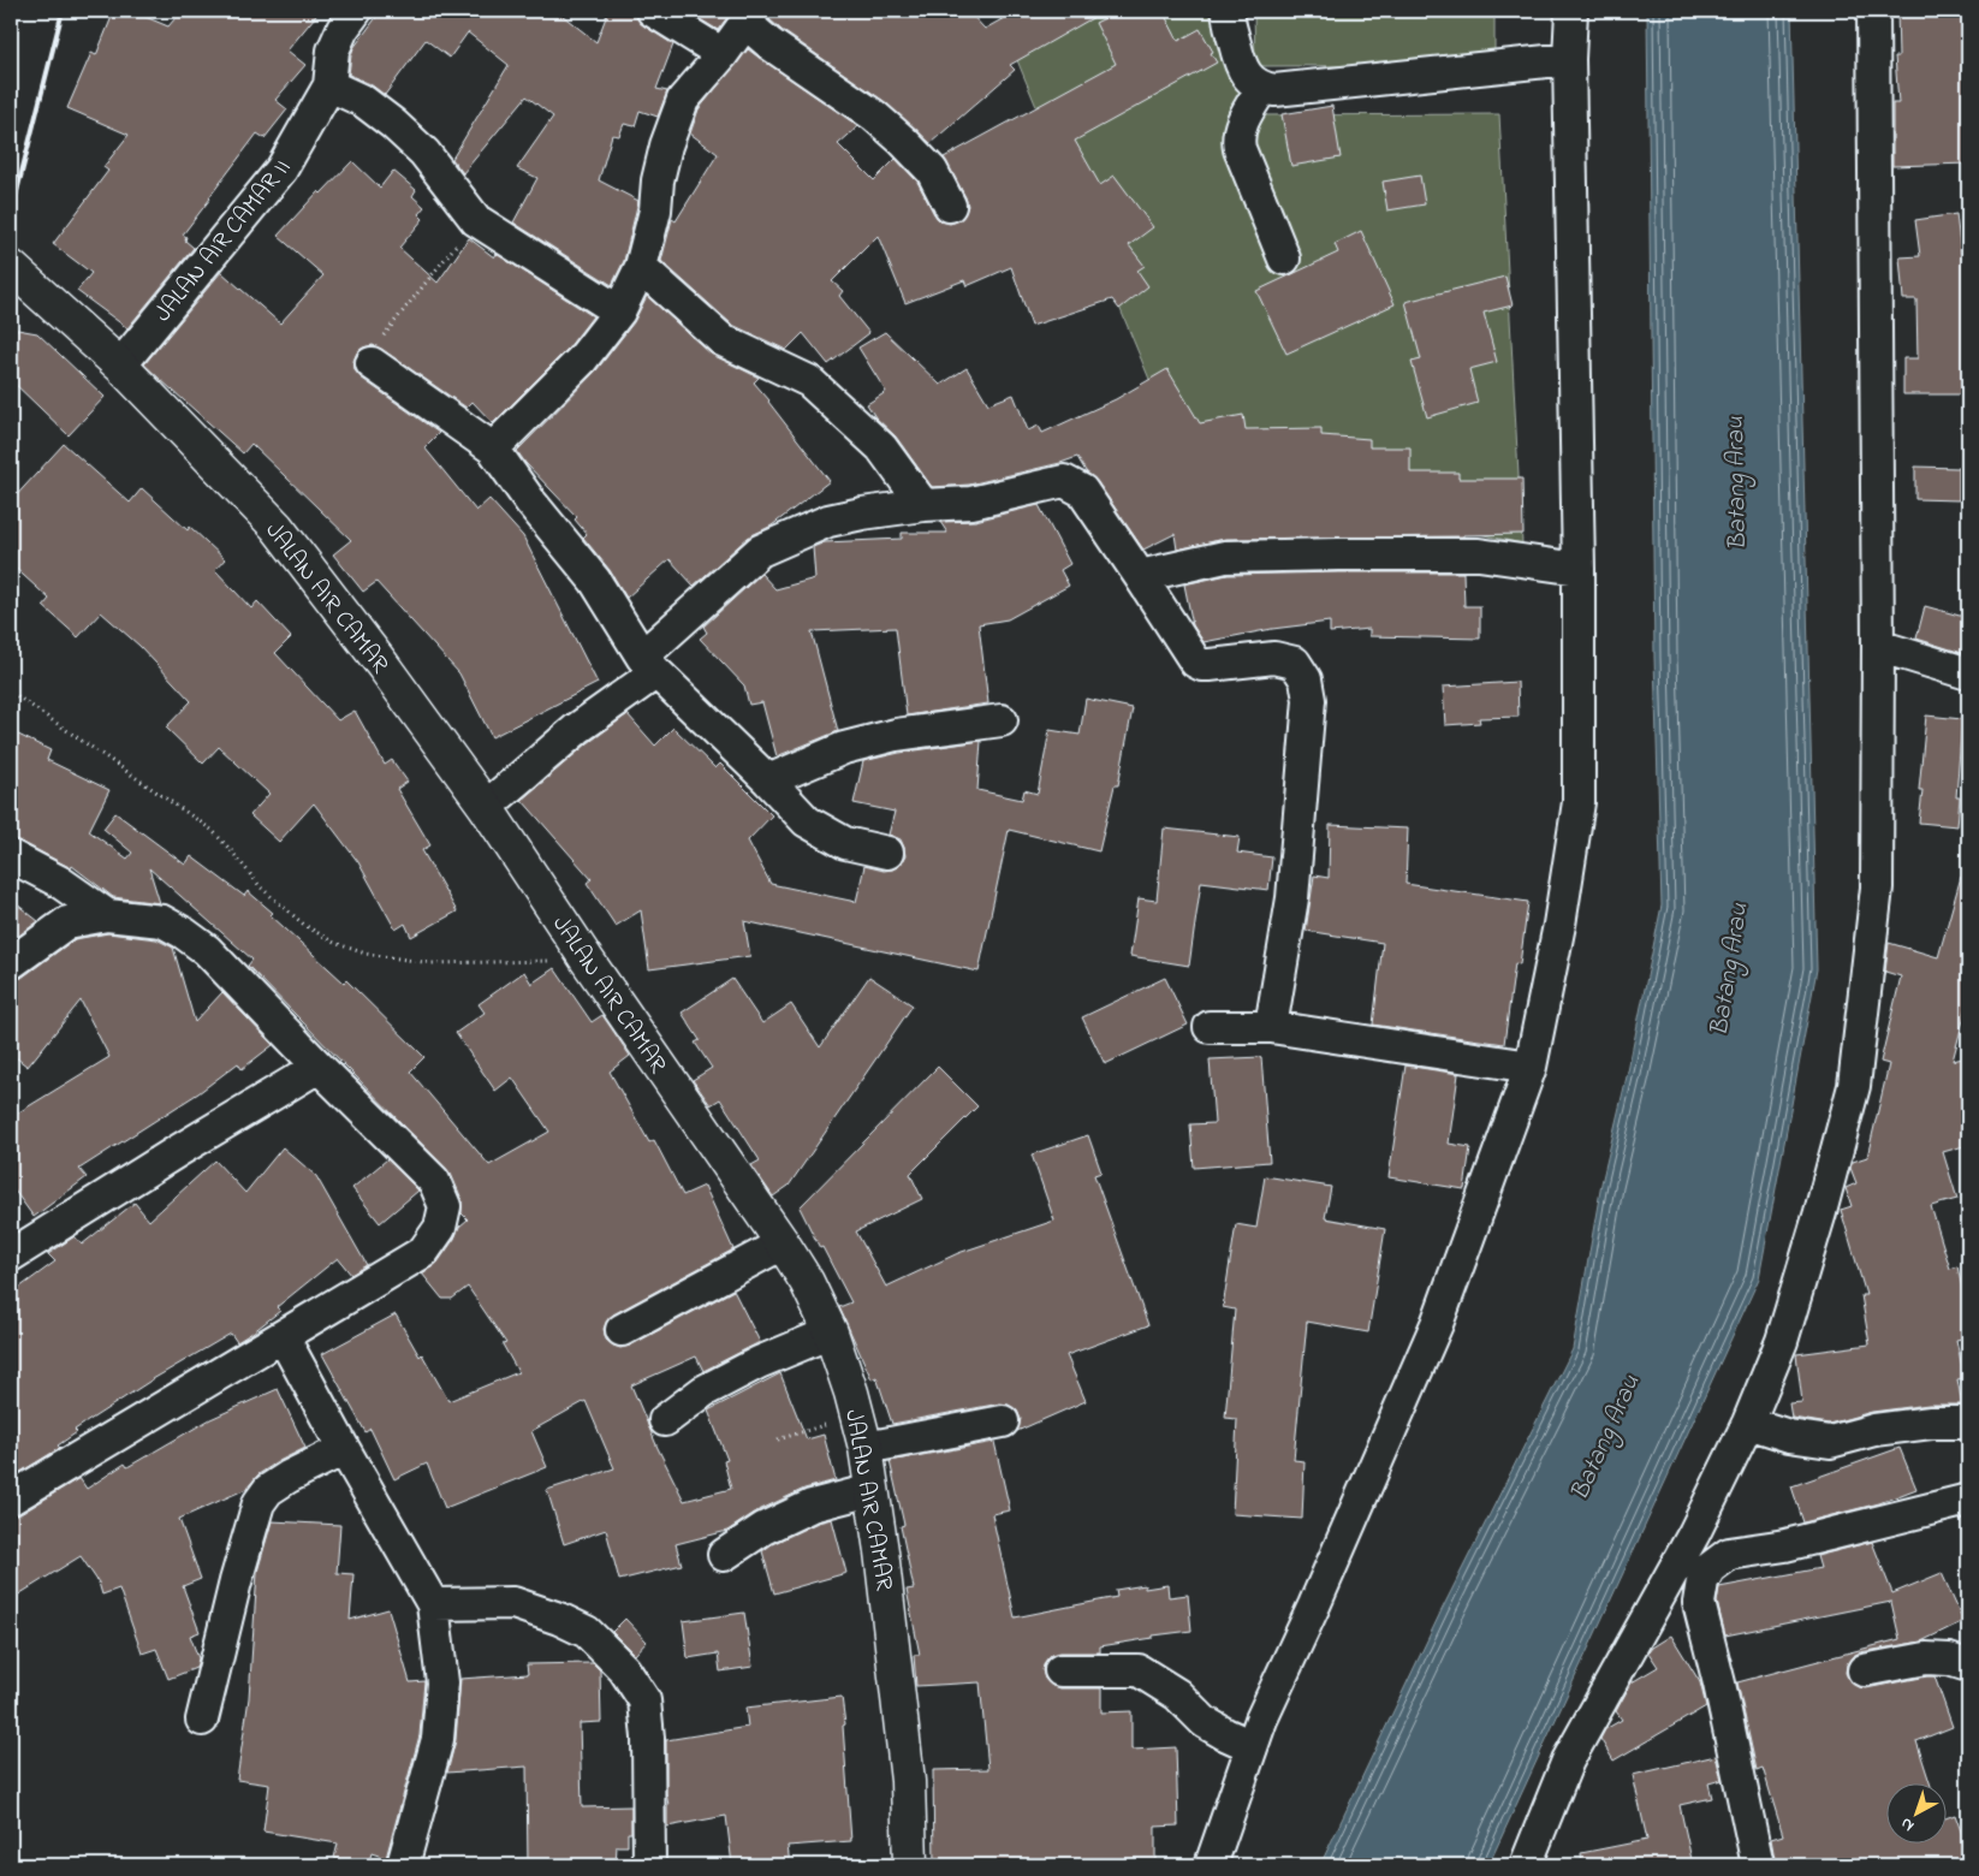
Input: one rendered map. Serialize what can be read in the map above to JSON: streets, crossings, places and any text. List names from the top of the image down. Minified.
{"streets":{"main road":["JALAN AIR CAMAR"],"street":["JALAN AIR CAMAR II"]},"crossings":[["JALAN AIR CAMAR II","JALAN AIR CAMAR"]],"water":["Batang Arau"],"north":"bottom left"}
